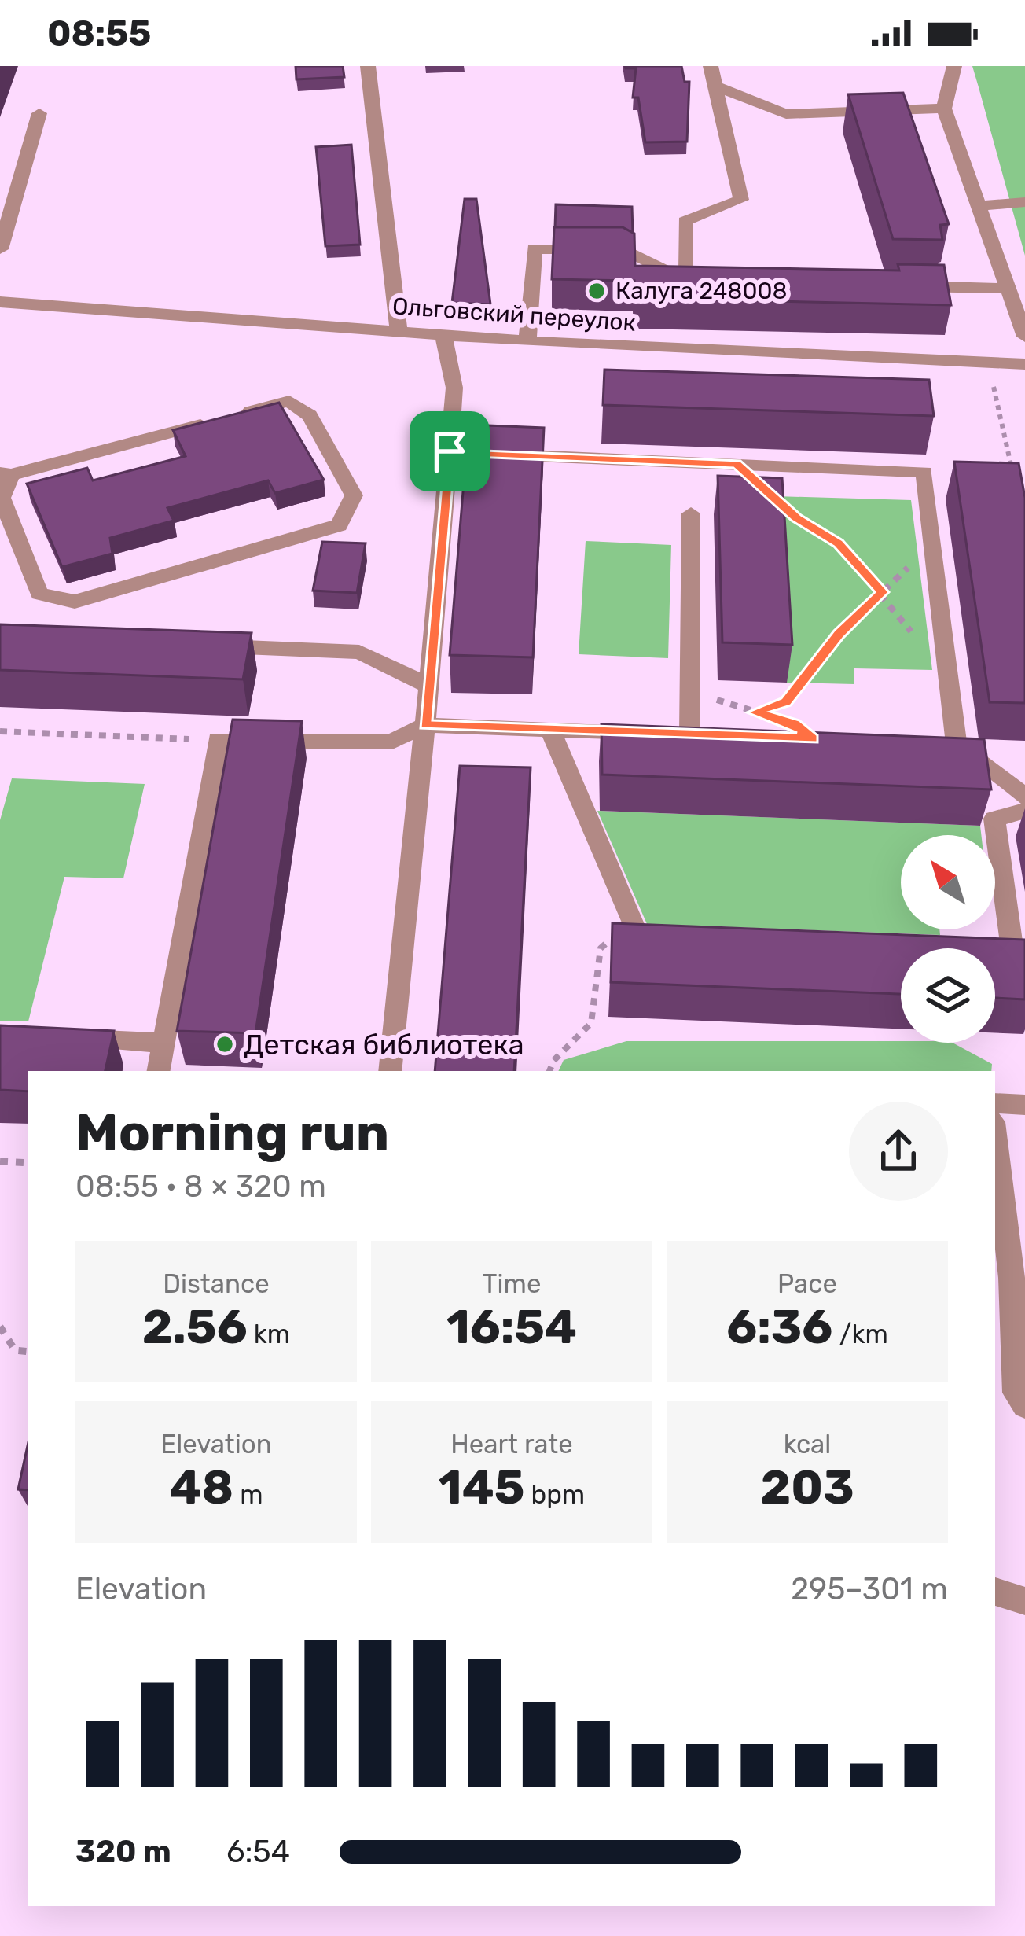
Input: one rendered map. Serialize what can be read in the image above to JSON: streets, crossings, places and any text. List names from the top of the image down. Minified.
{"streets":{"street":["Ольговский переулок"]},"places":["Калуга 248008","Детская библиотека"],"north":"top left","page":{"status":"08:55","heading":["Morning run","08:55 · 8 × 320 m"],"stats":[["Distance","2.56 km"],["Time","16:54"],["Pace","6:36 /km"],["Elevation","48 m"],["Heart rate","145 bpm"],["kcal","203"]],"chart":["Elevation","295–301 m"],"list":[{"name":"320 m","note":"6:54"}]}}
